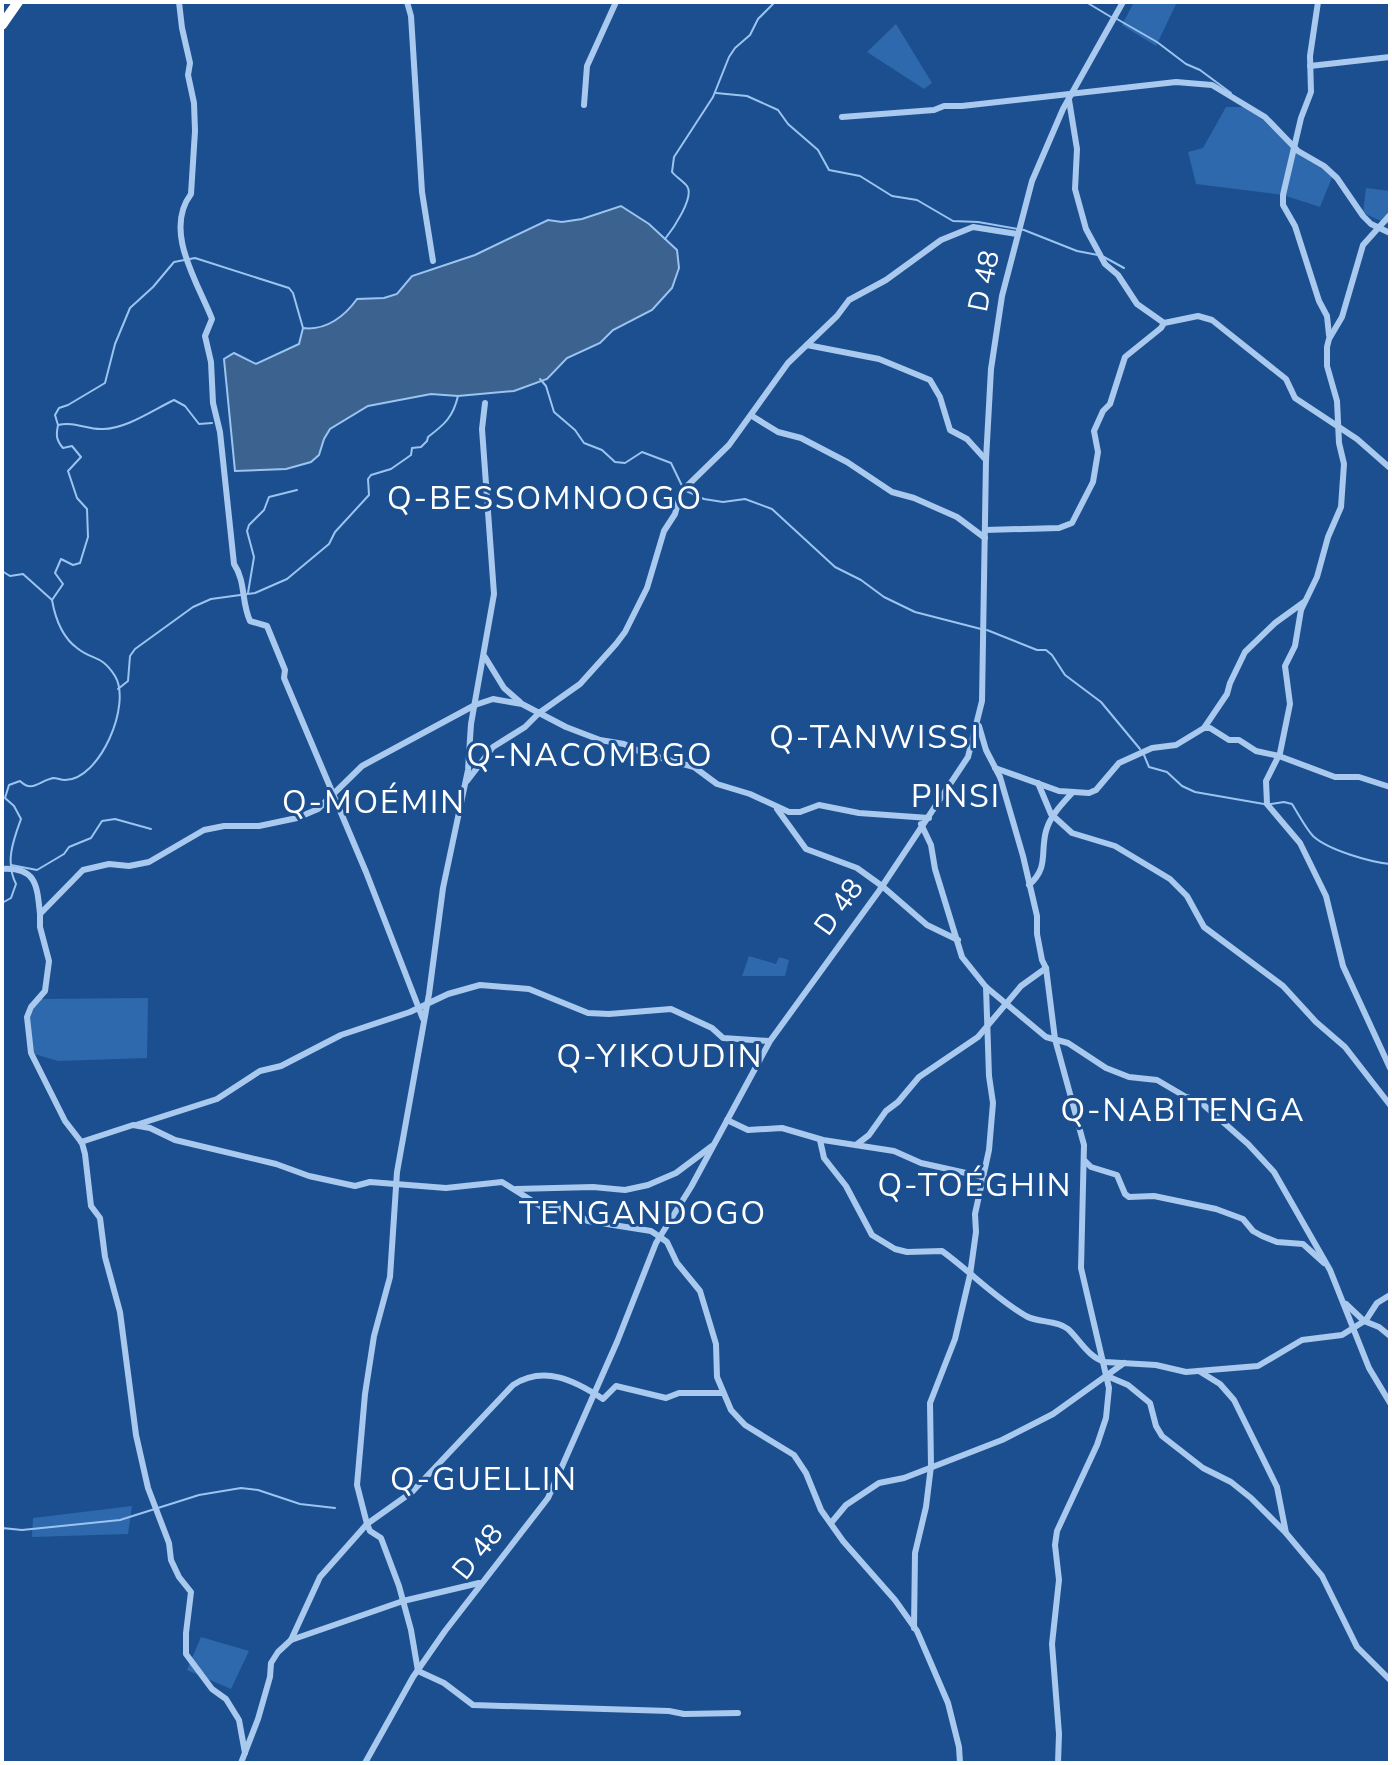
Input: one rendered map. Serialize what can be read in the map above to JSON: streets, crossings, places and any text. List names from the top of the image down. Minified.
{"streets":{"street":["D 48"]},"districts":["Q-BESSOMNOOGO","Q-TANWISSI","Q-NACOMBGO","PINSI","Q-MOÉMIN","Q-YIKOUDIN","Q-NABITENGA","Q-TOÉGHIN","TENGANDOGO","Q-GUELLIN"]}
